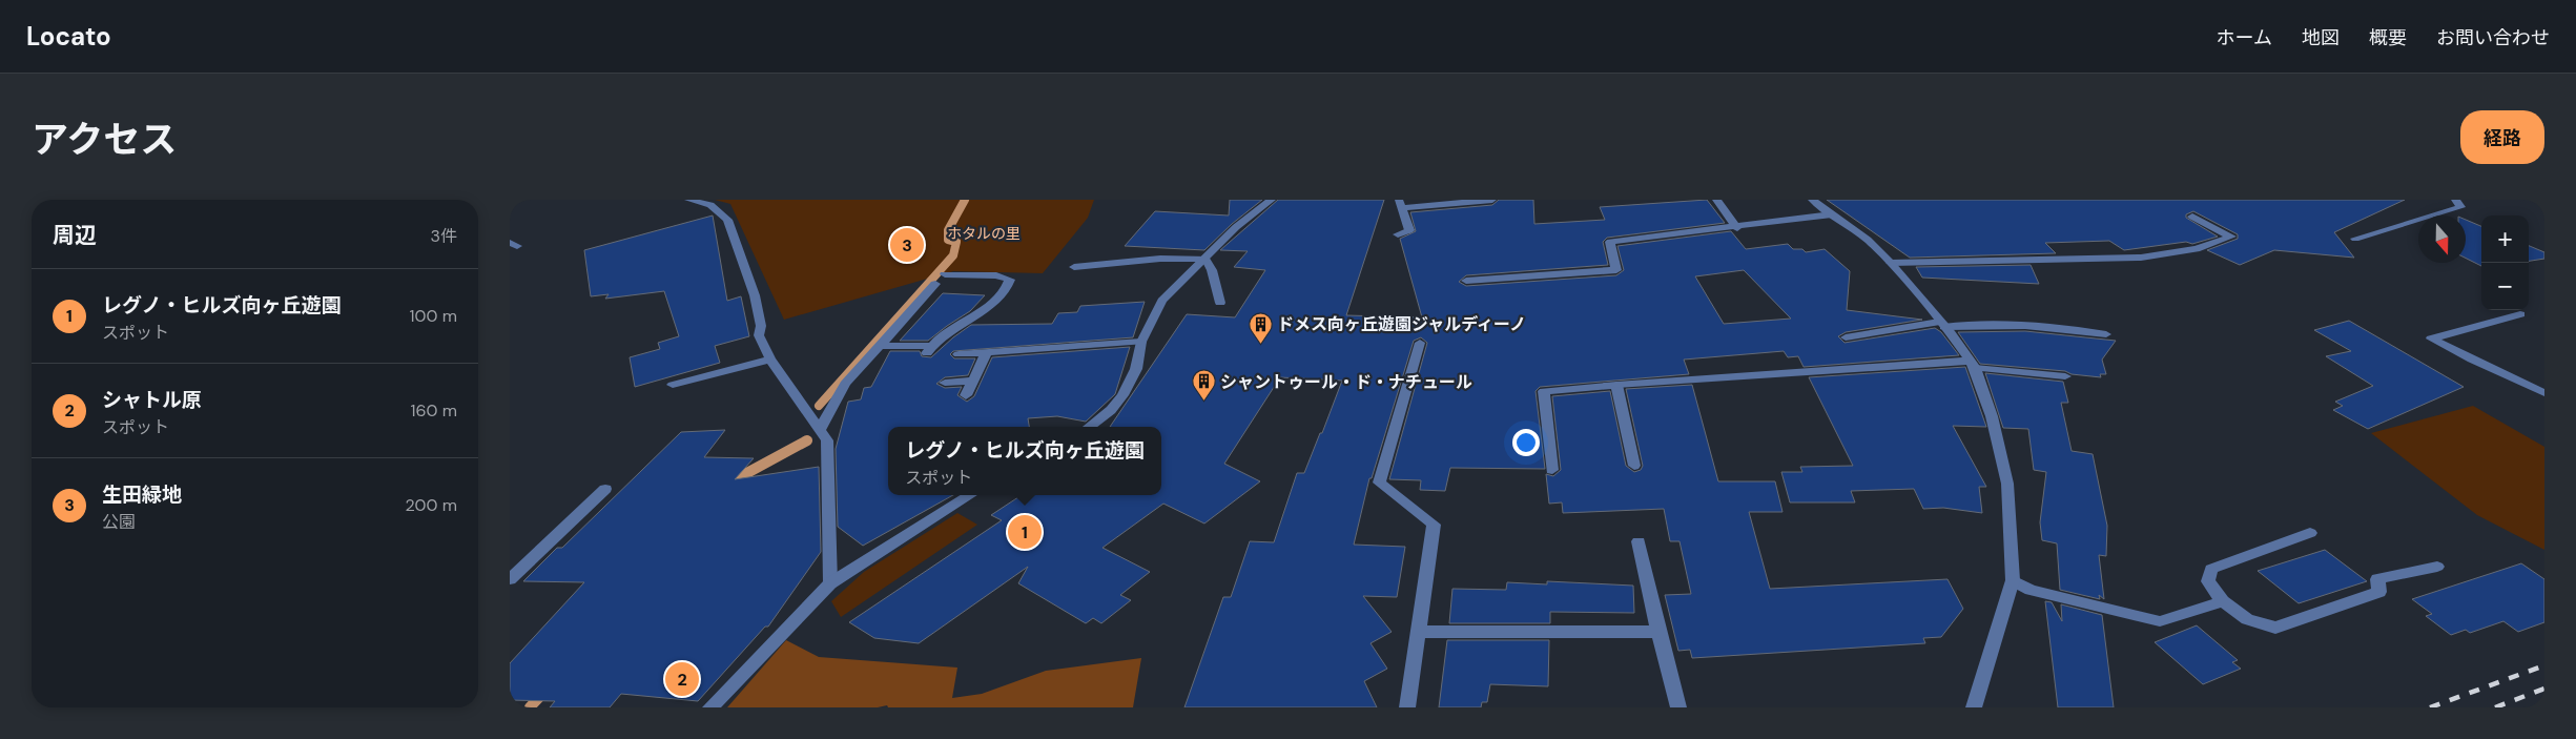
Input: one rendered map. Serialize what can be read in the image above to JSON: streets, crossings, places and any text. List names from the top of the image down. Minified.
{"parks":["ホタルの里"],"places":{"building":["ドメス向ヶ丘遊園ジャルディーノ","シャントゥール・ド・ナチュール"]},"north":"bottom","page":{"header":"Locato","nav":["ホーム","地図","概要","お問い合わせ"],"title":"アクセス","buttons":"経路","heading":["周辺","3件"],"map_buttons":["+","−"],"pins":["3","1","2"],"list":[{"mark":"1","name":"レグノ・ヒルズ向ヶ丘遊園","note":"スポット","value":"100 m"},{"mark":"2","name":"シャトル原","note":"スポット","value":"160 m"},{"mark":"3","name":"生田緑地","note":"公園","value":"200 m"}],"popup":["レグノ・ヒルズ向ヶ丘遊園","スポット"]}}
